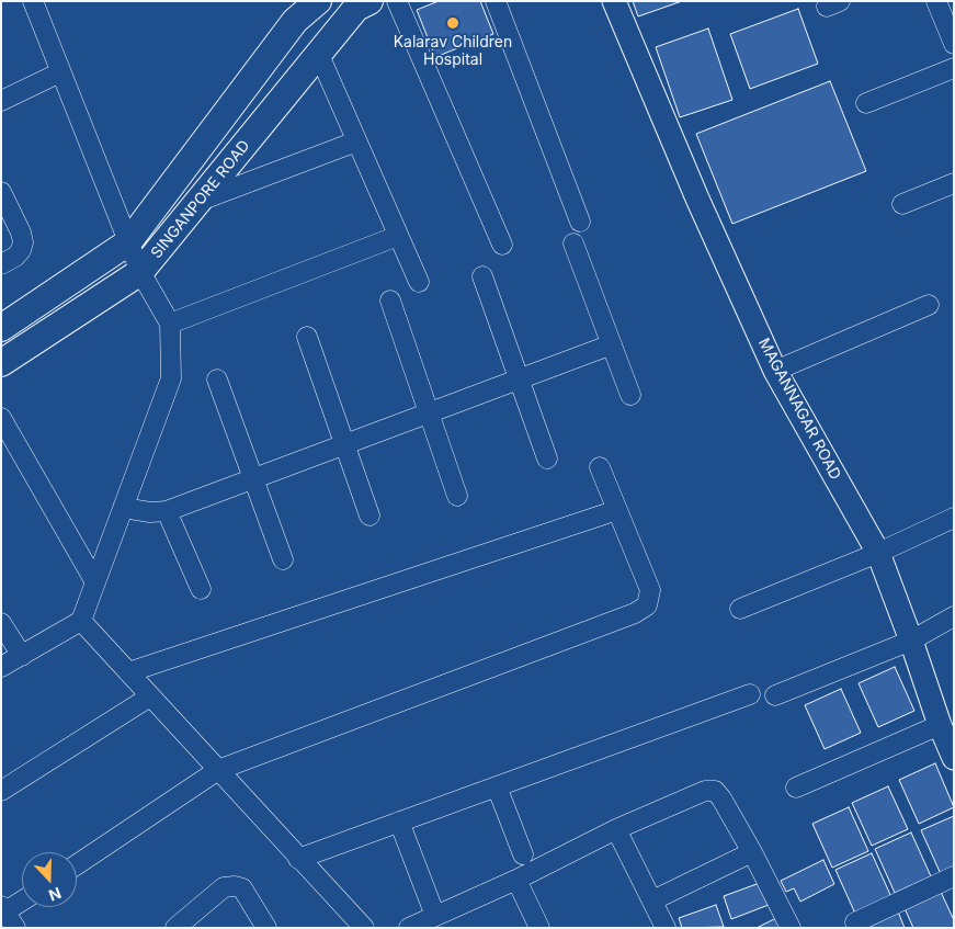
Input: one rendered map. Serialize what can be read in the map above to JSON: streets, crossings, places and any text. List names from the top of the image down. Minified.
{"streets":{"main road":["SINGANPORE ROAD"],"street":["MAGANNAGAR ROAD"]},"places":["Kalarav Children Hospital"],"north":"bottom"}
